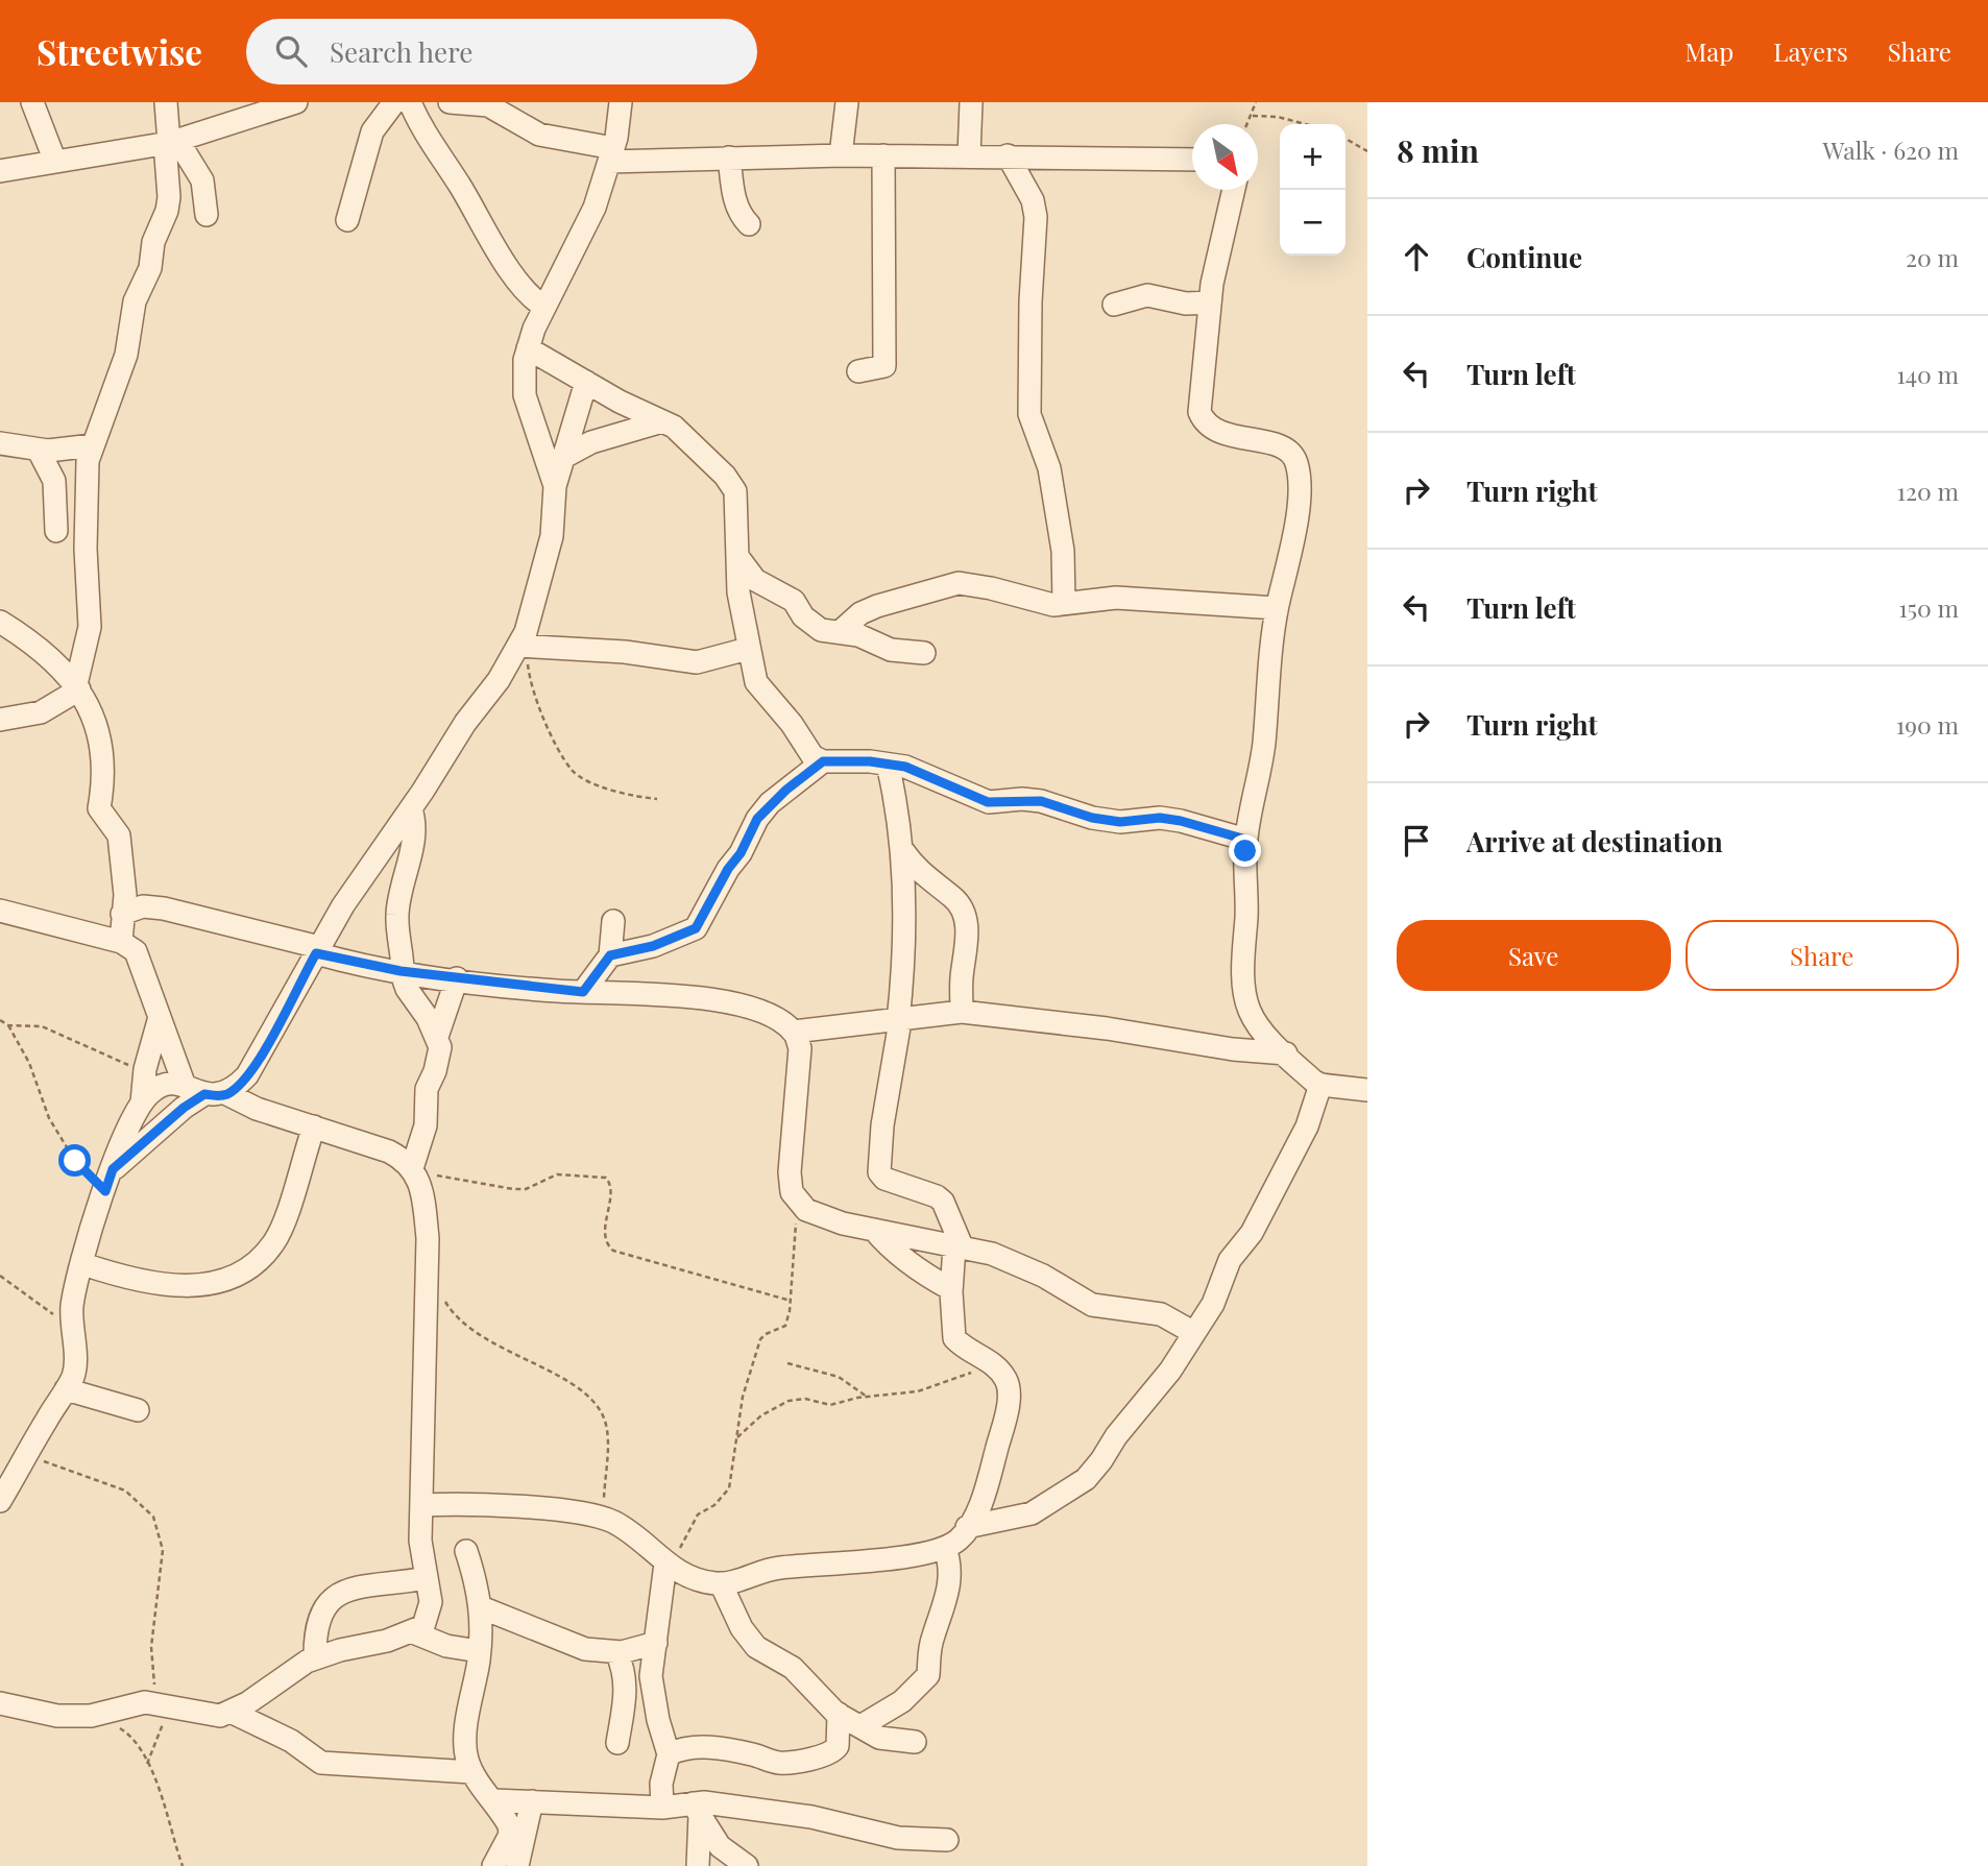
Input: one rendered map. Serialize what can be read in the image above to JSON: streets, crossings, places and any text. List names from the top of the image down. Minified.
{"north":"bottom right","page":{"header":"Streetwise","search":"Search here","nav":["Map","Layers","Share"],"heading":["8 min","Walk · 620 m"],"map_buttons":["+","−"],"list":[["Continue","20 m"],["Turn left","140 m"],["Turn right","120 m"],["Turn left","150 m"],["Turn right","190 m"],"Arrive at destination"],"buttons":["Save","Share"]}}
